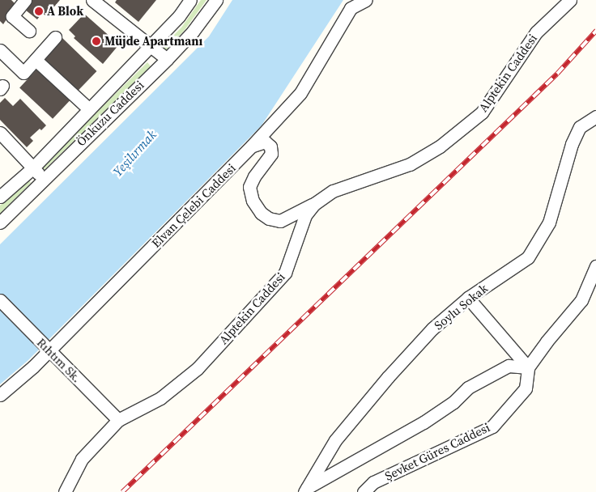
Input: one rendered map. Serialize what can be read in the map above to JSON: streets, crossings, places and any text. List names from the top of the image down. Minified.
{"streets":{"street":["Alptekin Caddesi","Önkuzu Caddesi","Elvan Çelebi Caddesi","Soylu Sokak","Rıhtım Sk.","Şevket Güres Caddesi"]},"crossings":[["Alptekin Caddesi","Rıhtım Sk."],["Elvan Çelebi Caddesi","Rıhtım Sk."]],"water":["Yeşilırmak"],"places":["A Blok","Müjde Apartmanı"]}
